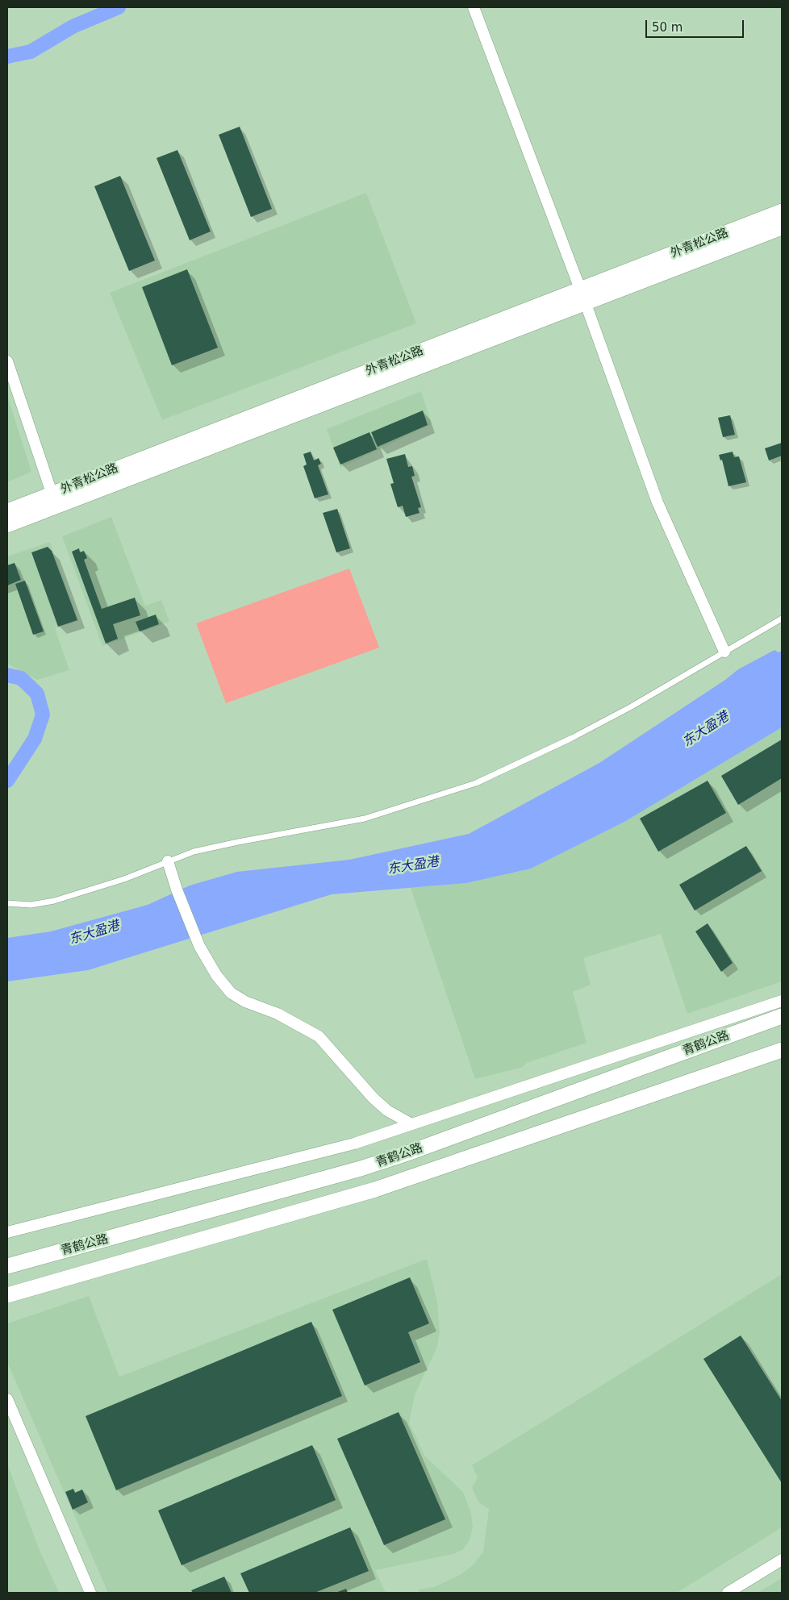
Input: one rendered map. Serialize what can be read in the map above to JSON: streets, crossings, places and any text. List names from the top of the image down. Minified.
{"streets":{"main road":["外青松公路","青鹤公路"]},"water":["东大盈港"],"scale_bar":"50 m"}
